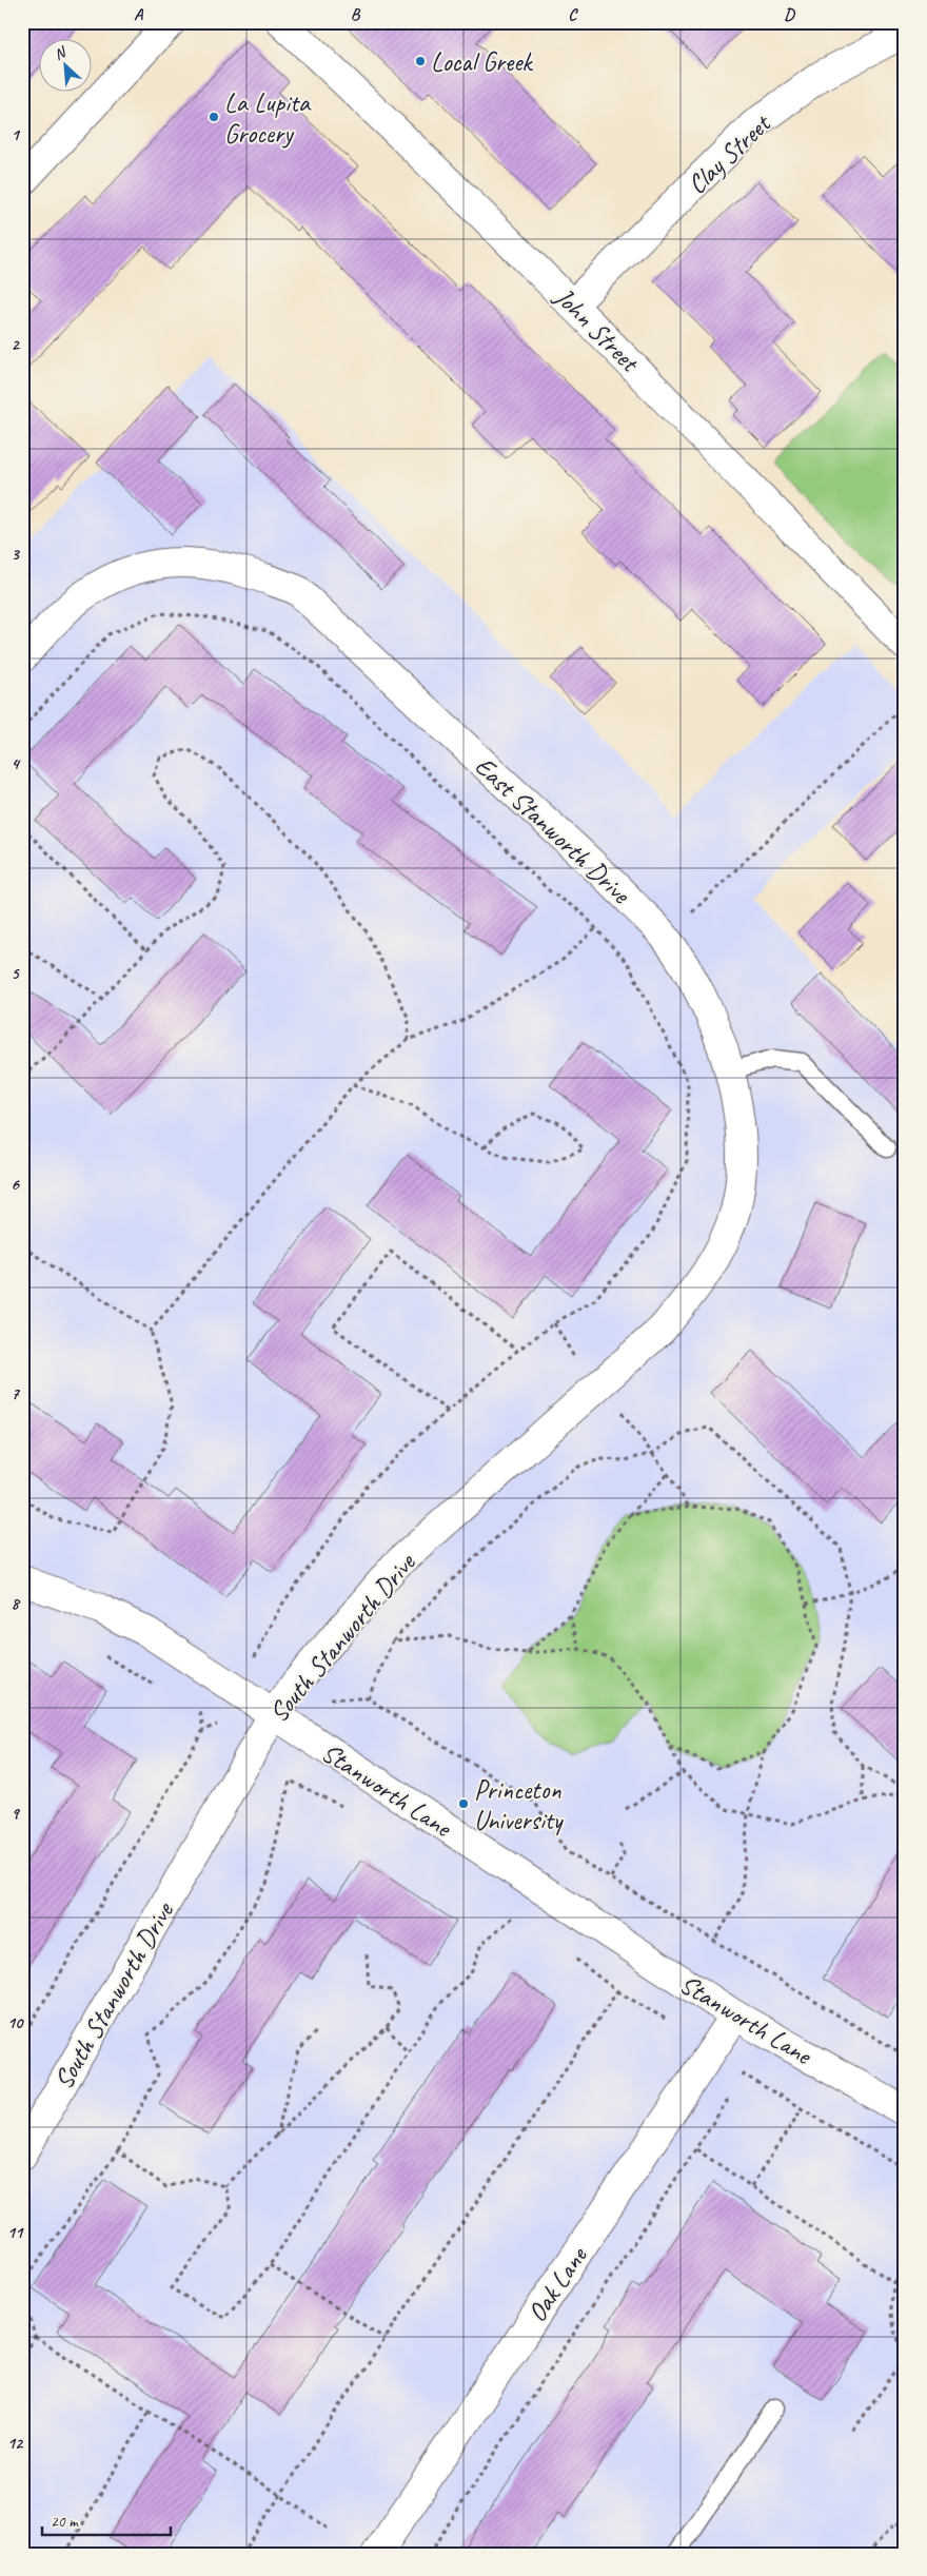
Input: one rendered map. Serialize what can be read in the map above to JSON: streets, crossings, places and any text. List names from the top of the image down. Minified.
{"streets":{"street":["Clay Street","John Street","East Stanworth Drive","South Stanworth Drive","Stanworth Lane","Oak Lane"]},"crossings":[["Clay Street","John Street"],["East Stanworth Drive","South Stanworth Drive"],["South Stanworth Drive","Stanworth Lane"],["Stanworth Lane","Oak Lane"]],"places":["Local Greek","La Lupita Grocery","Princeton University"],"scale_bar":"20 m","north":"top left","grid":{"columns":["A","B","C","D"],"rows":["1","2","3","4","5","6","7","8","9","10","11","12"]}}
